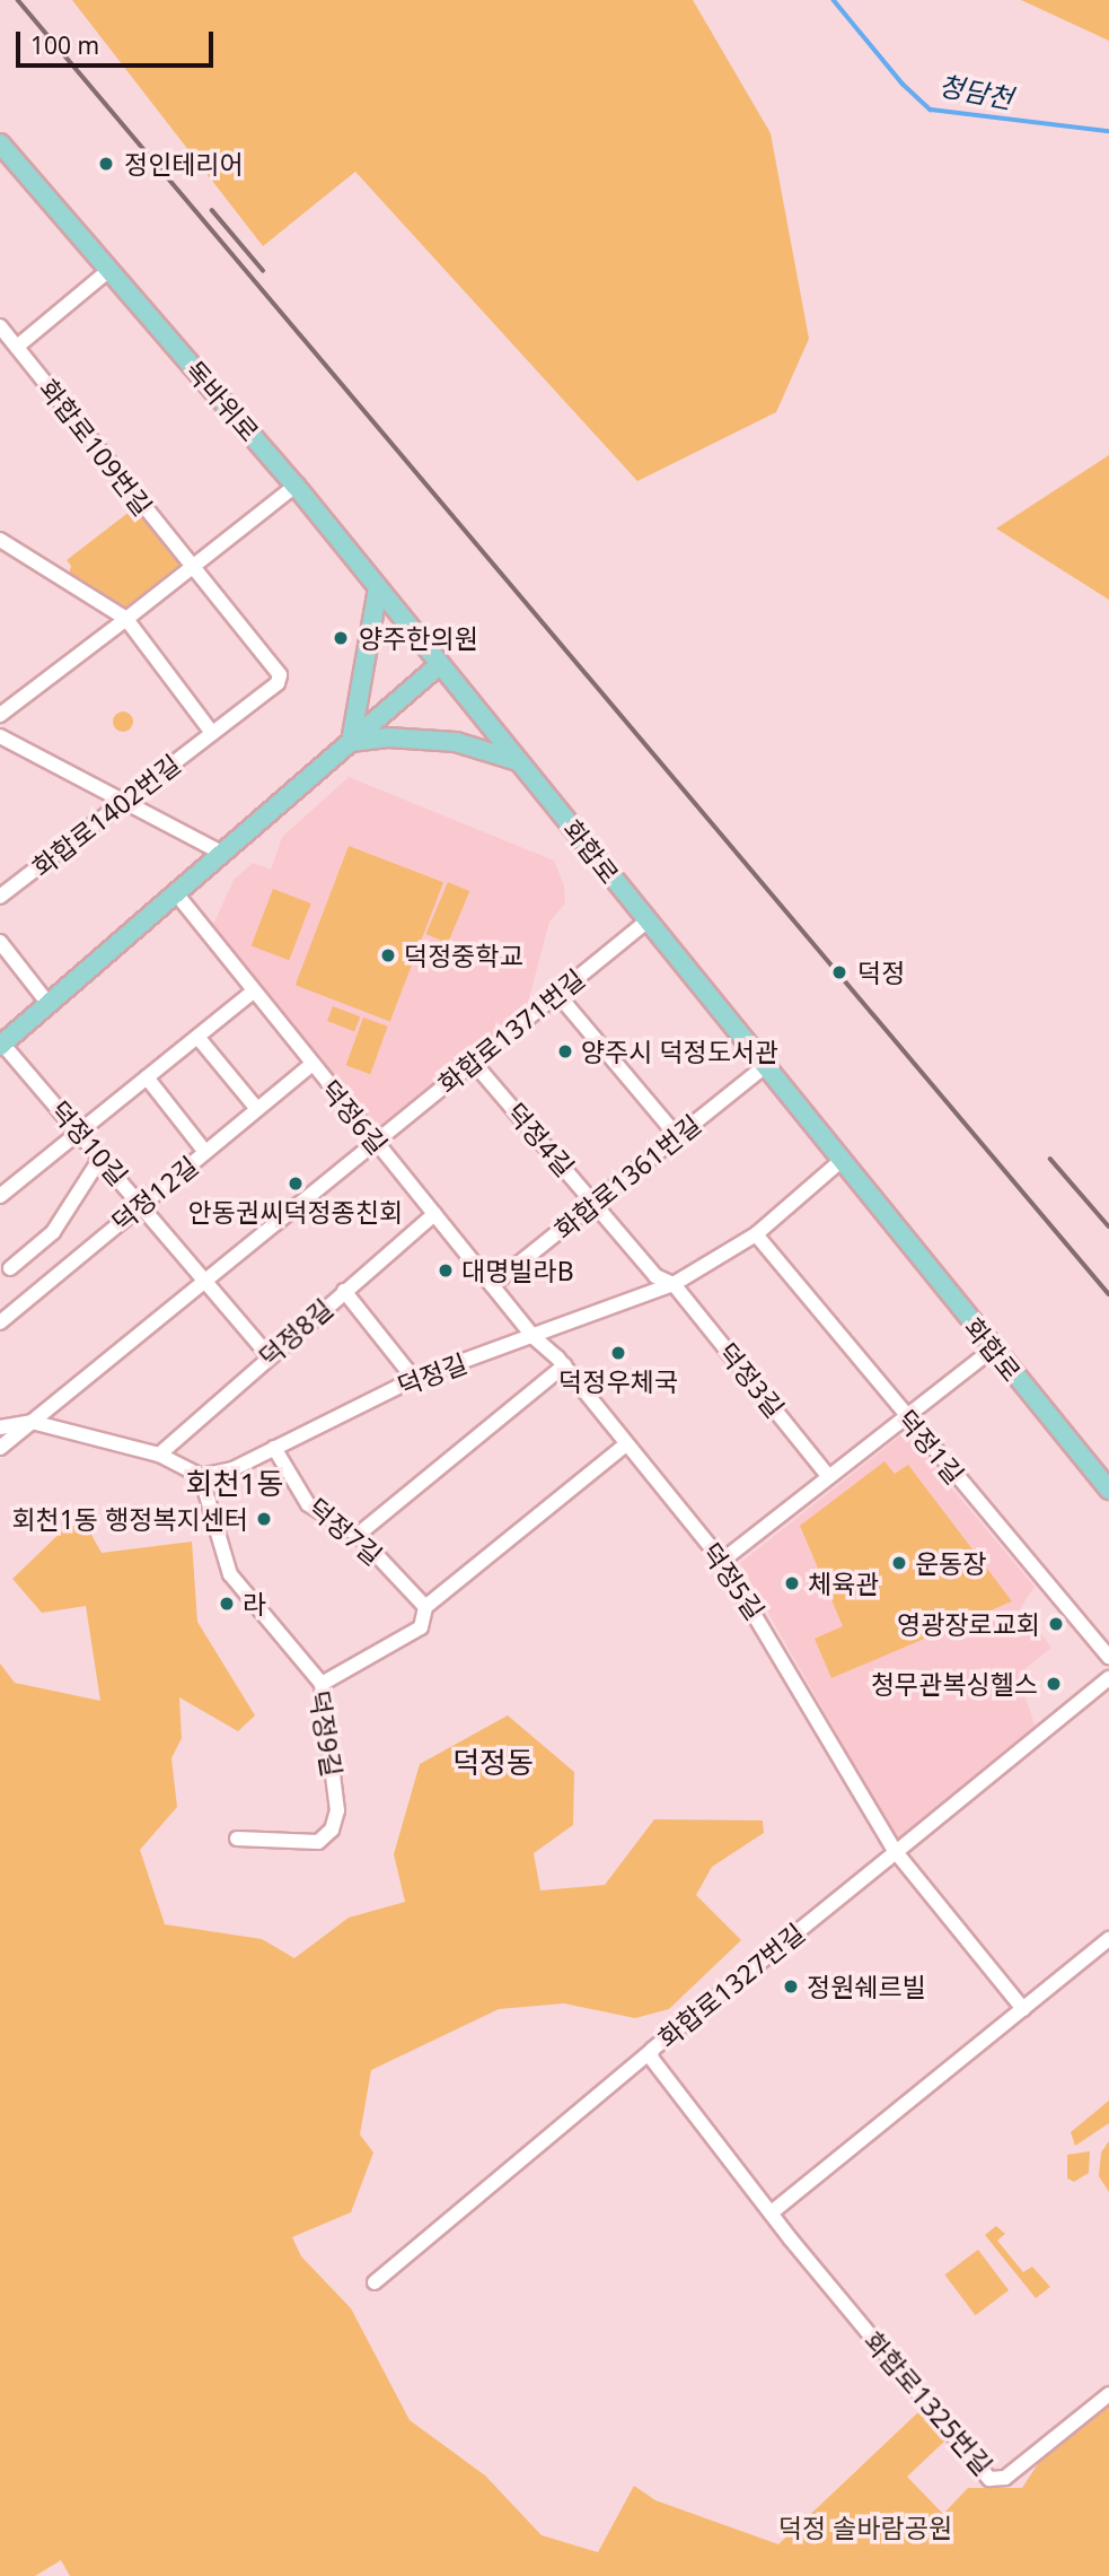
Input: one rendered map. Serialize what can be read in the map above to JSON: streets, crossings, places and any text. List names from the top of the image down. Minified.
{"streets":{"main road":["독바위로","화합로"],"street":["화합로109번길","화합로1402번길","화합로1371번길","덕정6길","덕정4길","덕정10길","화합로1361번길","덕정12길","덕정8길","덕정길","덕정3길","덕정1길","덕정7길","덕정5길","덕정9길","화합로1327번길","화합로1325번길"]},"crossings":[["독바위로","화합로"],["화합로109번길","화합로1402번길"],["화합로","화합로1371번길"],["화합로","화합로1361번길"],["화합로","덕정길"],["화합로1371번길","덕정6길"],["화합로1371번길","덕정4길"],["덕정6길","화합로1361번길"],["덕정6길","덕정12길"],["덕정6길","덕정8길"],["덕정6길","덕정길"],["덕정6길","덕정5길"],["덕정4길","화합로1361번길"],["덕정4길","덕정길"],["덕정4길","덕정3길"],["덕정10길","덕정12길"],["덕정10길","덕정8길"],["덕정길","덕정3길"],["덕정길","덕정1길"],["덕정길","덕정7길"],["덕정길","덕정5길"],["덕정길","덕정9길"],["덕정5길","화합로1327번길"],["화합로1327번길","화합로1325번길"]],"districts":["회천1동","덕정동"],"water":["청담천"],"parks":["덕정 솔바람공원"],"places":["정인테리어","양주한의원","덕정중학교","덕정","양주시 덕정도서관","안동권씨덕정종친회","대명빌라B","덕정우체국","회천1동 행정복지센터","운동장","체육관","라","영광장로교회","청무관복싱헬스","정원쉐르빌"],"scale_bar":"100 m"}
